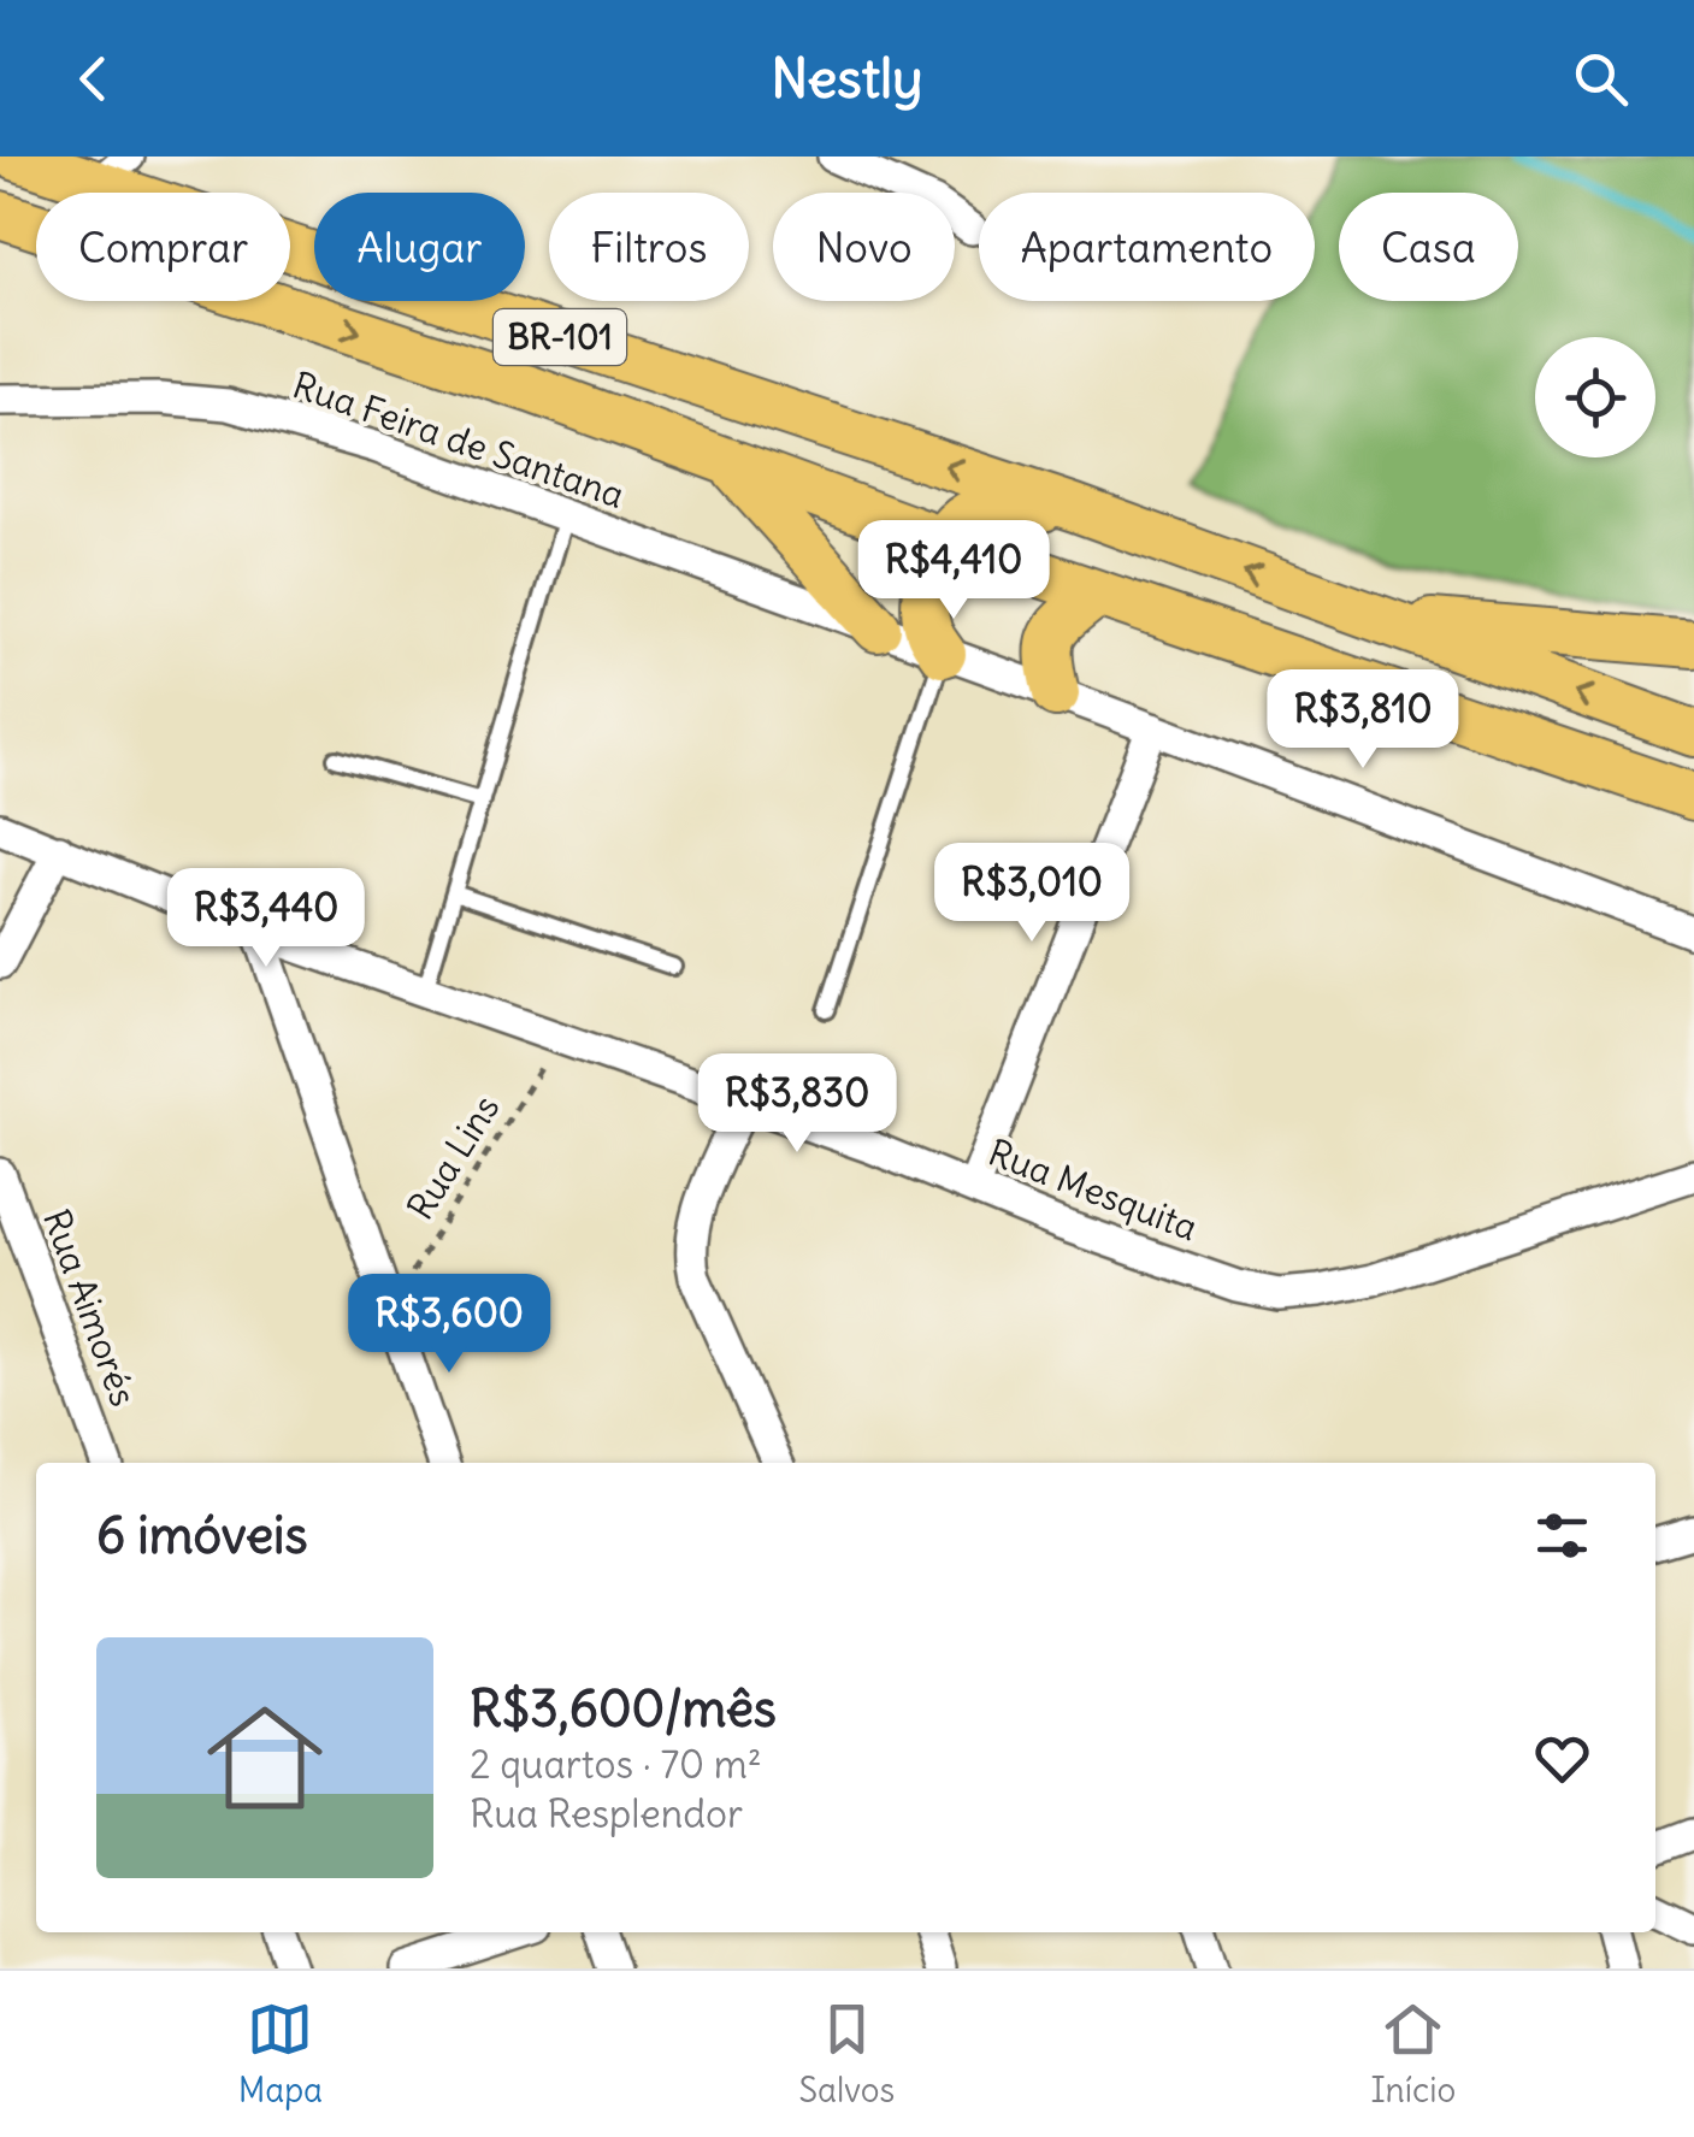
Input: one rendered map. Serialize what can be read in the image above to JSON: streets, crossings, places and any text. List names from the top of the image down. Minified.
{"streets":{"main road":["BR-101"],"street":["Rua Feira de Santana","Rua Mesquita","Rua Aimorés"],"path":["Rua Lins"]},"crossings":[["Rua Lins","Rua Mesquita"]],"page":{"header":"Nestly","chip":["Comprar","Alugar","Filtros","Novo","Apartamento","Casa"],"price":["R$4,410","R$3,810","R$3,010","R$3,440","R$3,830","R$3,600"],"heading":"6 imóveis","list":[{"name":"R$3,600/mês","note":"2 quartos · 70 m² · Rua Resplendor"}],"tabs":["Mapa","Salvos","Início"]}}
